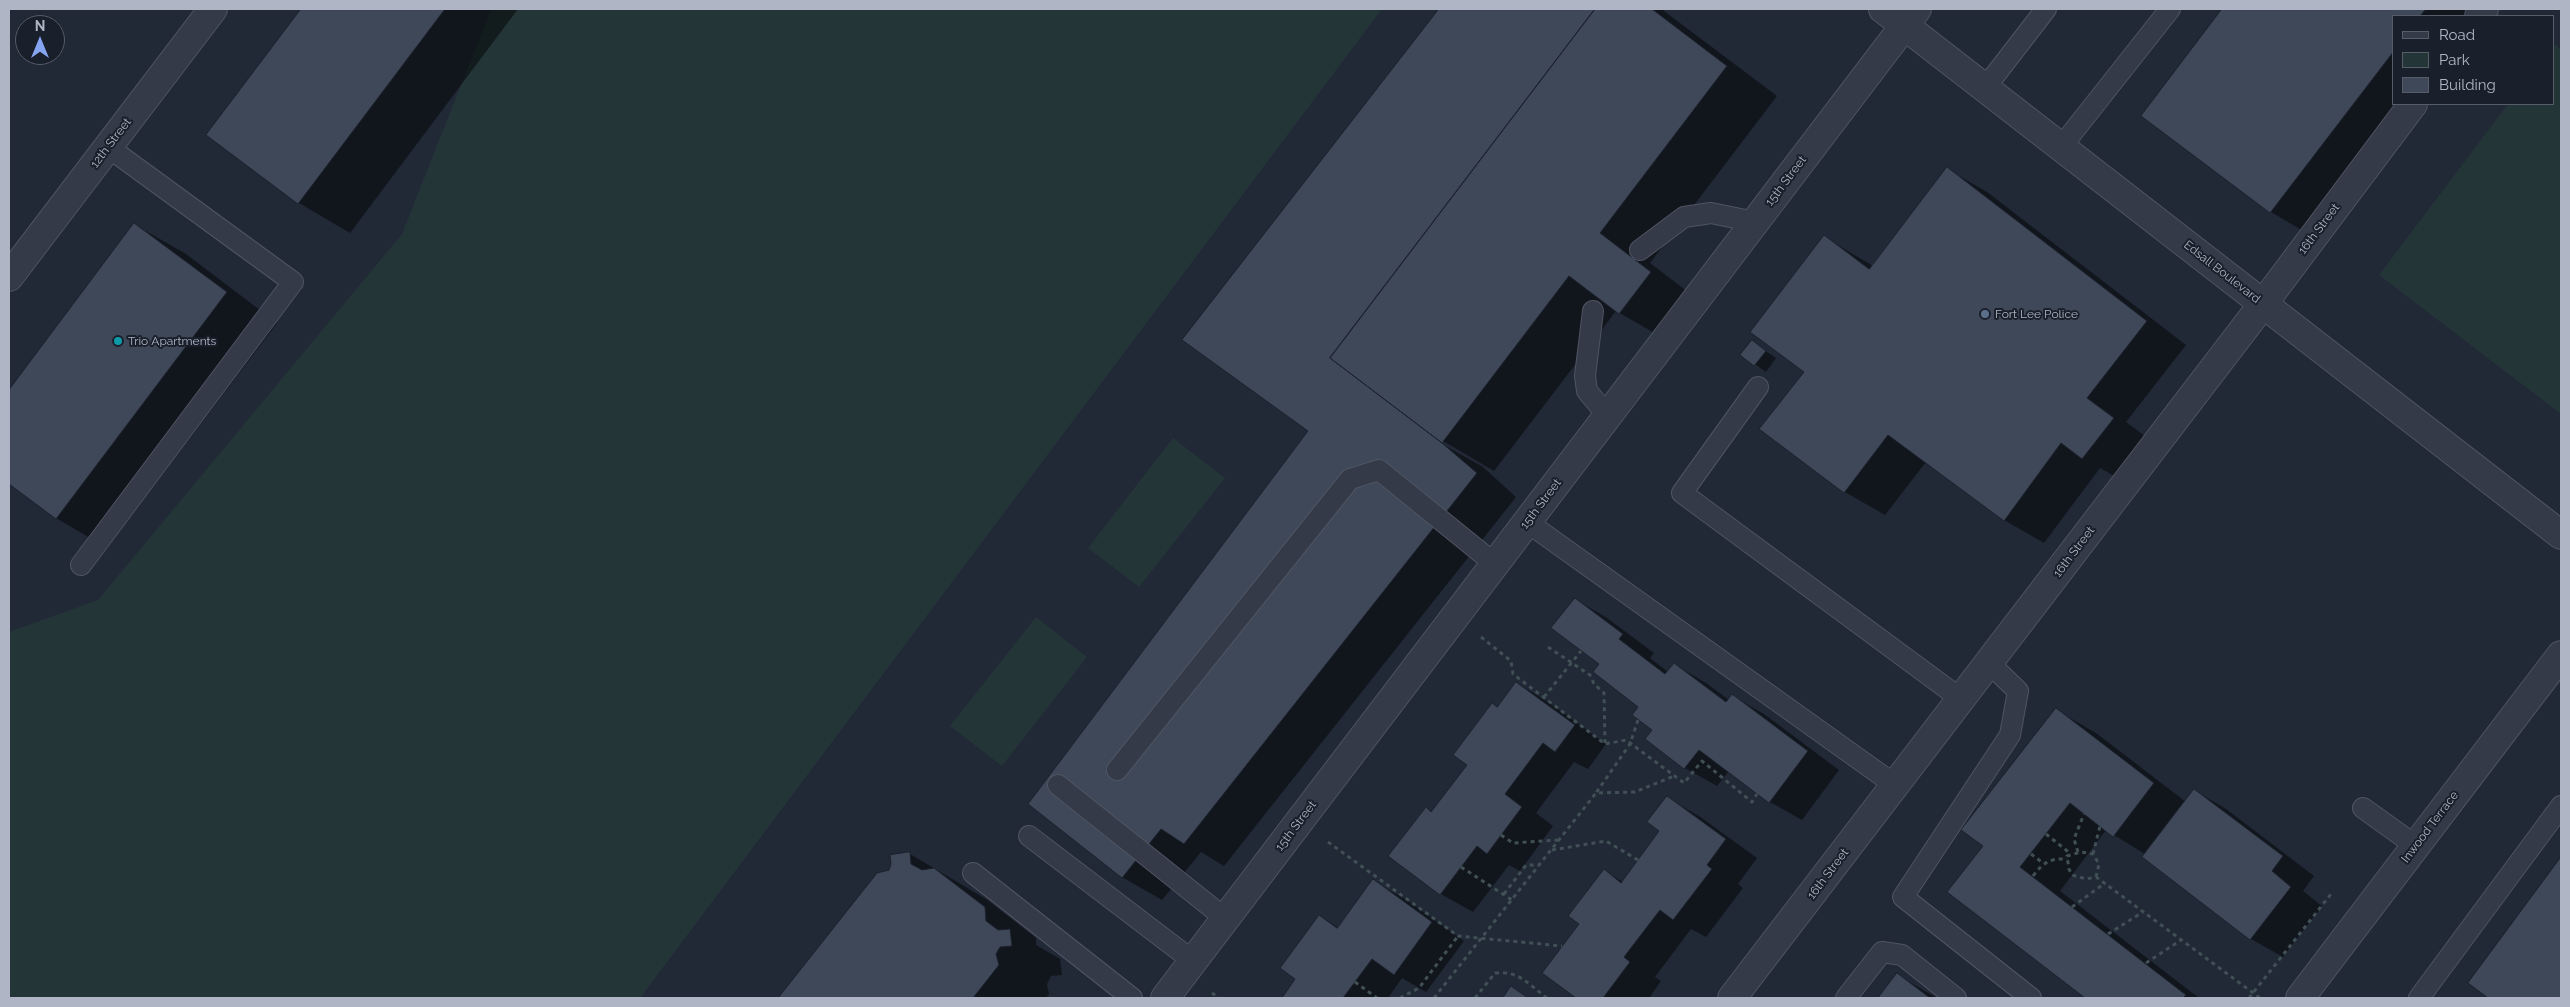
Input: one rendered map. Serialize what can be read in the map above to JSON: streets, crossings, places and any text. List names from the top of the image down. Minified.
{"streets":{"street":["12th Street","15th Street","16th Street","Edsall Boulevard","Inwood Terrace"]},"crossings":[["15th Street","Edsall Boulevard"],["16th Street","Edsall Boulevard"]],"places":["Fort Lee Police","Trio Apartments"],"legend":["Road","Park","Building"],"north":"top"}
